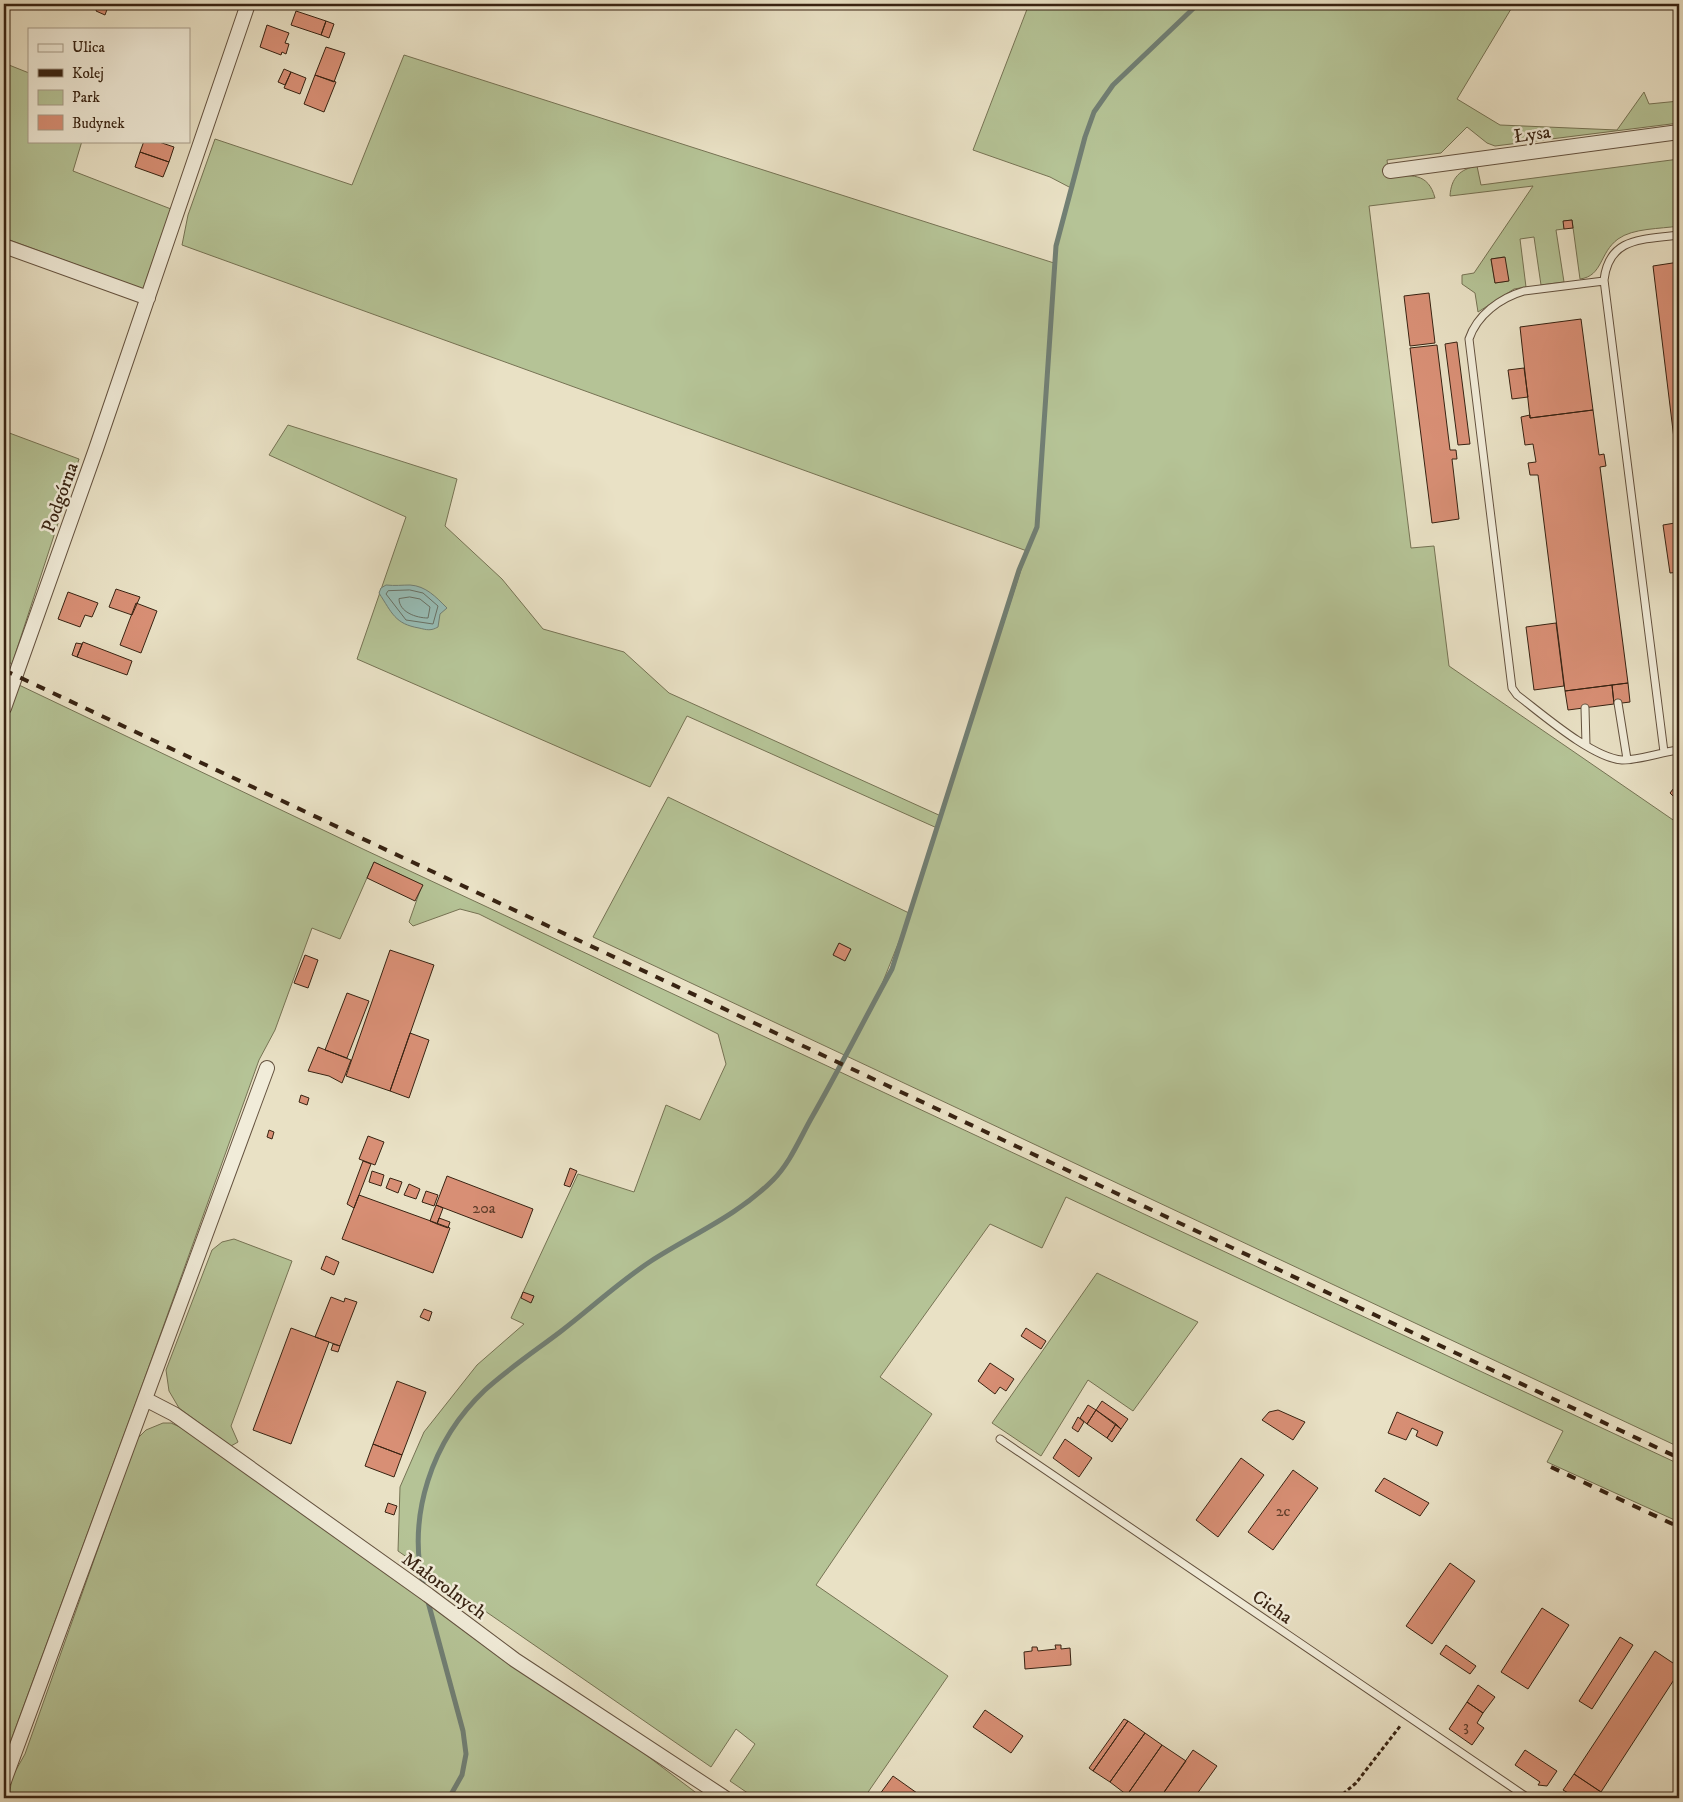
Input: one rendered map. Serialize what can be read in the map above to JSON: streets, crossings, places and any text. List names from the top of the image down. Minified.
{"streets":{"street":["Łysa","Podgórna","Małorolnych"],"lane":["Cicha"]},"house_numbers":["20a","2c","3"],"legend":["Ulica","Kolej","Park","Budynek"]}
